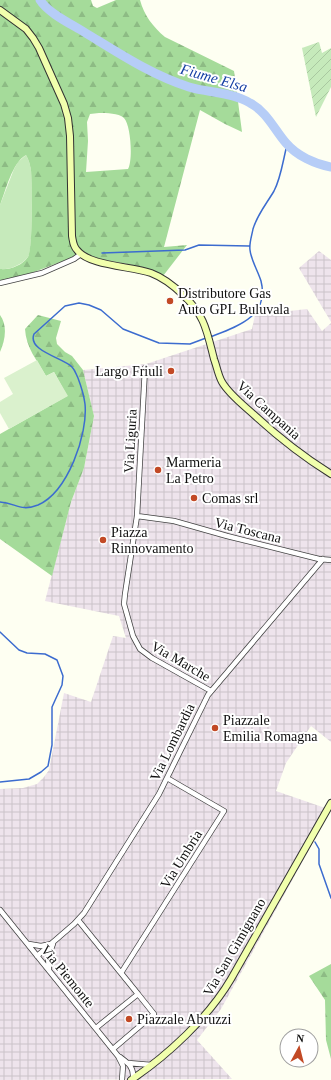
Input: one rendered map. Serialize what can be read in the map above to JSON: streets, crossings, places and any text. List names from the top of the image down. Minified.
{"streets":{"street":["Via Campania","Via Liguria","Via Toscana","Via Marche","Via Lombardia","Via Umbria","Via San Gimignano","Via Piemonte"]},"crossings":[["Via Liguria","Via Toscana"],["Via Liguria","Via Marche"],["Via Toscana","Via Marche"],["Via Toscana","Via Lombardia"],["Via Marche","Via Lombardia"],["Via Lombardia","Via Umbria"],["Via Lombardia","Via Piemonte"]],"water":["Fiume Elsa"],"places":["Distributore Gas Auto GPL Buluvala","Largo Friuli","Marmeria La Petro","Comas srl","Piazza Rinnovamento","Piazzale Emilia Romagna","Piazzale Abruzzi"],"north":"top"}
